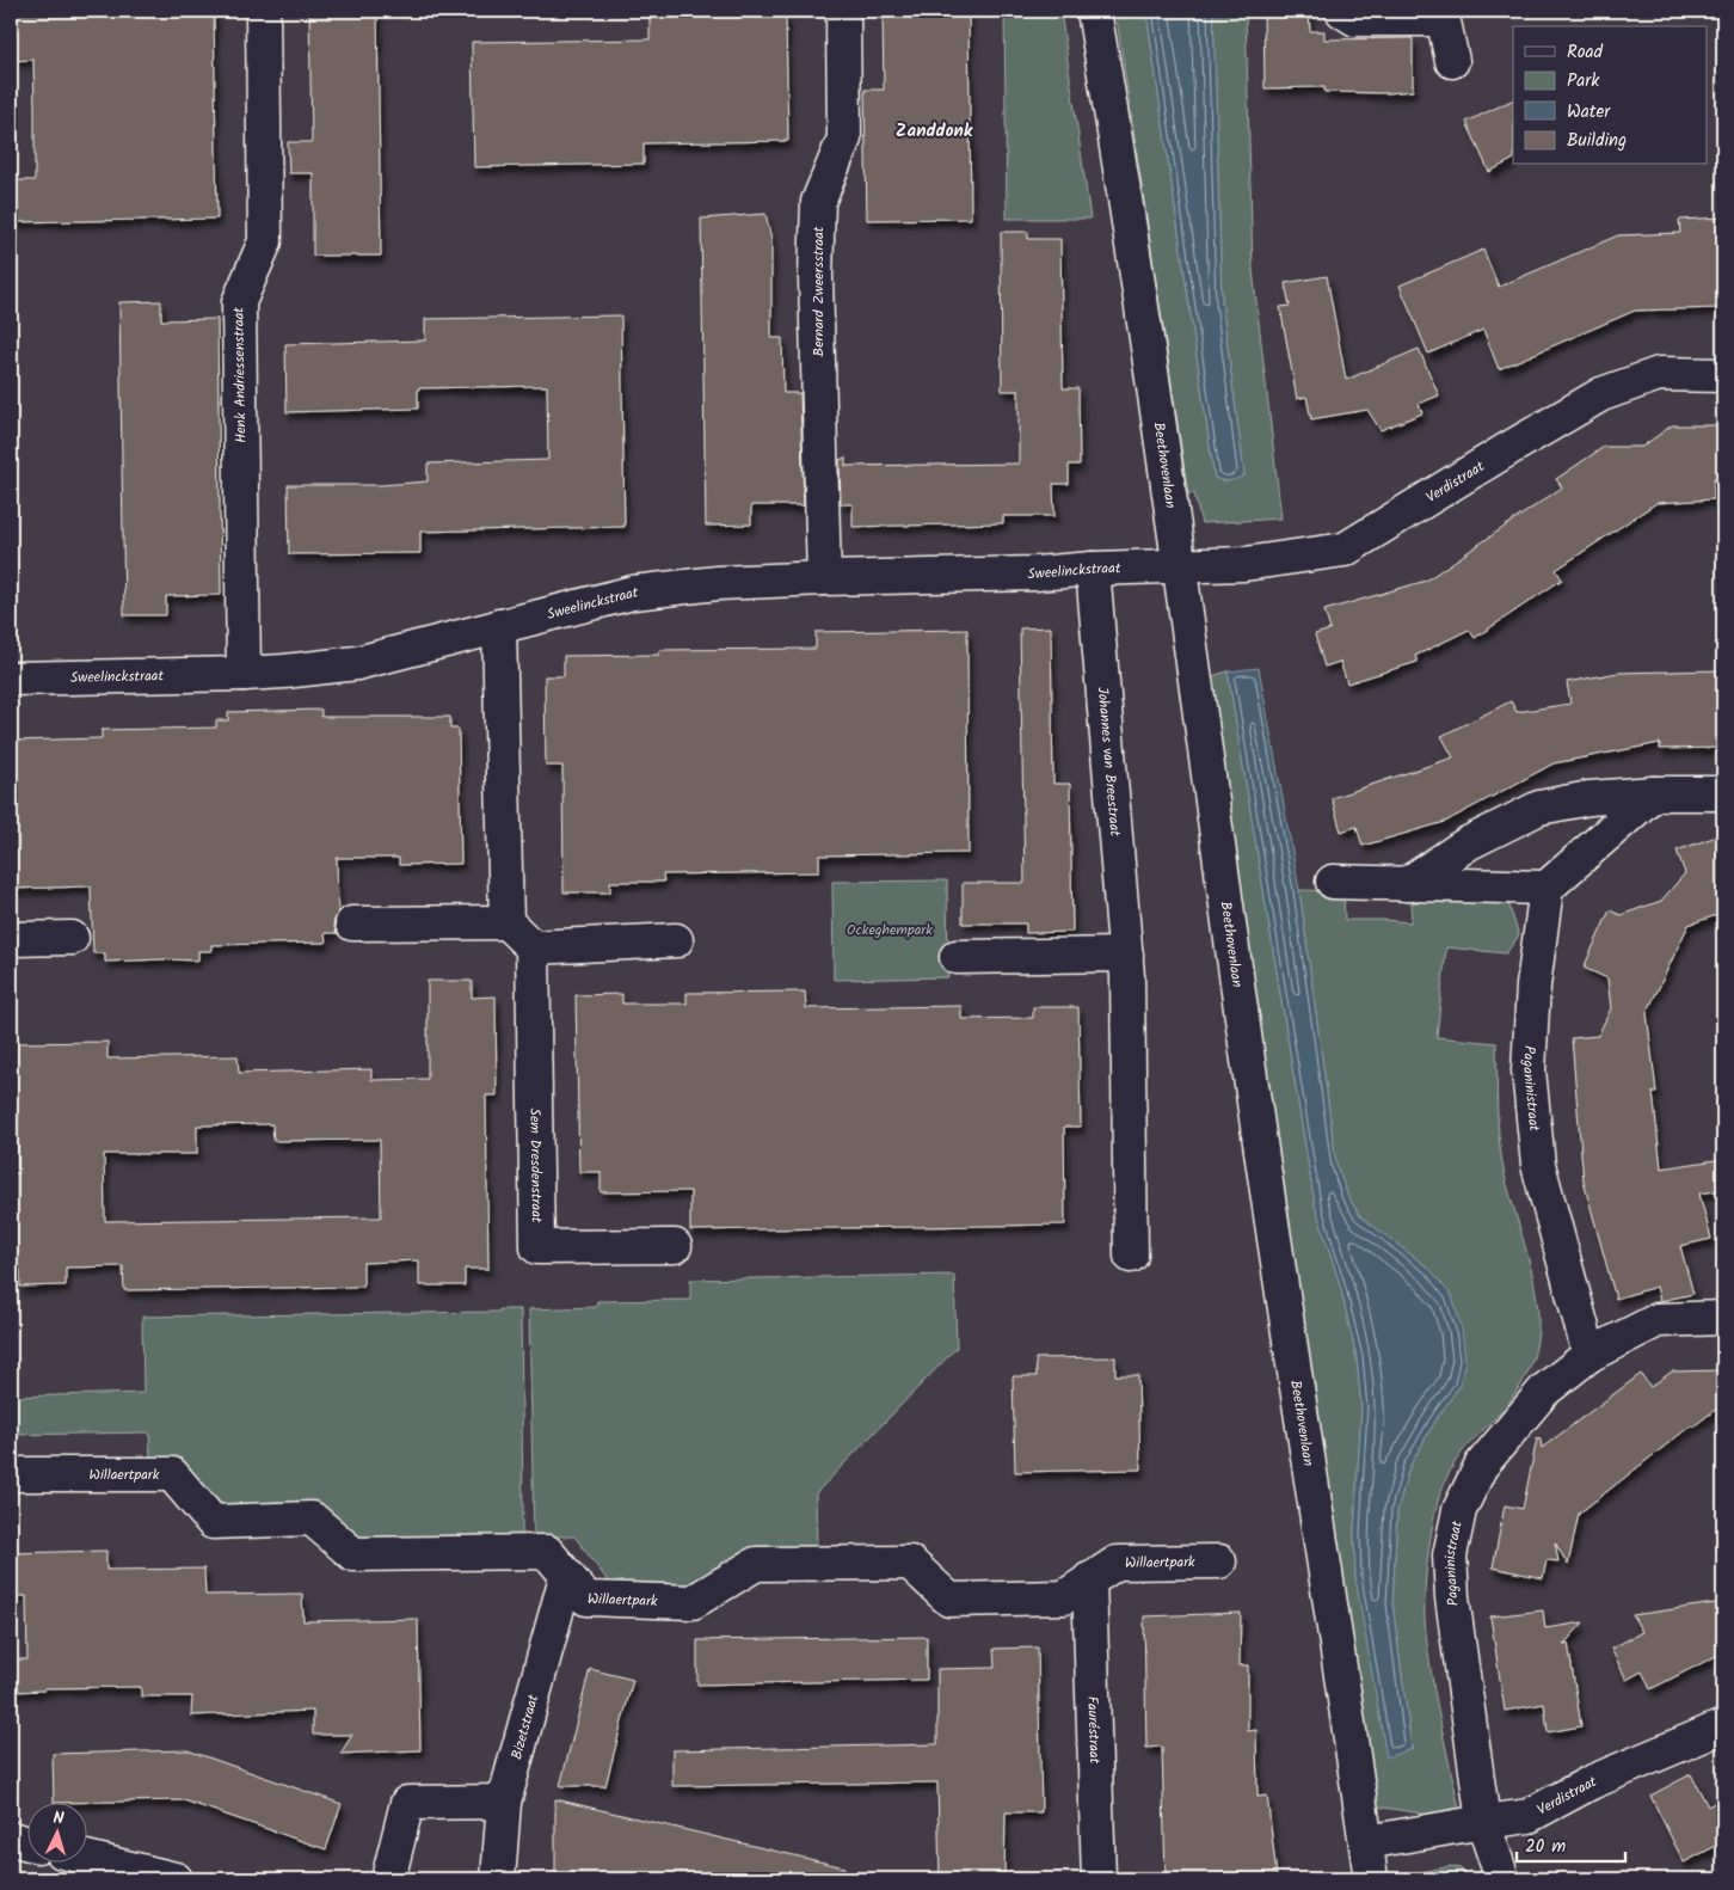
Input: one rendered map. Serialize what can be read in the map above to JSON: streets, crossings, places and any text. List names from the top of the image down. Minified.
{"streets":{"street":["Bernard Zweersstraat","Henk Andriessenstraat","Beethovenlaan","Verdistraat","Sweelinckstraat","Johannes van Breestraat","Paganinistraat","Sem Dresdenstraat","Willaertpark","Bizetstraat","Fauréstraat"]},"crossings":[["Bernard Zweersstraat","Sweelinckstraat"],["Henk Andriessenstraat","Sweelinckstraat"],["Beethovenlaan","Verdistraat"],["Beethovenlaan","Sweelinckstraat"],["Verdistraat","Sweelinckstraat"],["Verdistraat","Paganinistraat"],["Sweelinckstraat","Johannes van Breestraat"],["Willaertpark","Bizetstraat"],["Willaertpark","Fauréstraat"]],"districts":["Zanddonk"],"parks":["Ockeghempark"],"legend":["Road","Park","Water","Building"],"scale_bar":"20 m","north":"top"}
